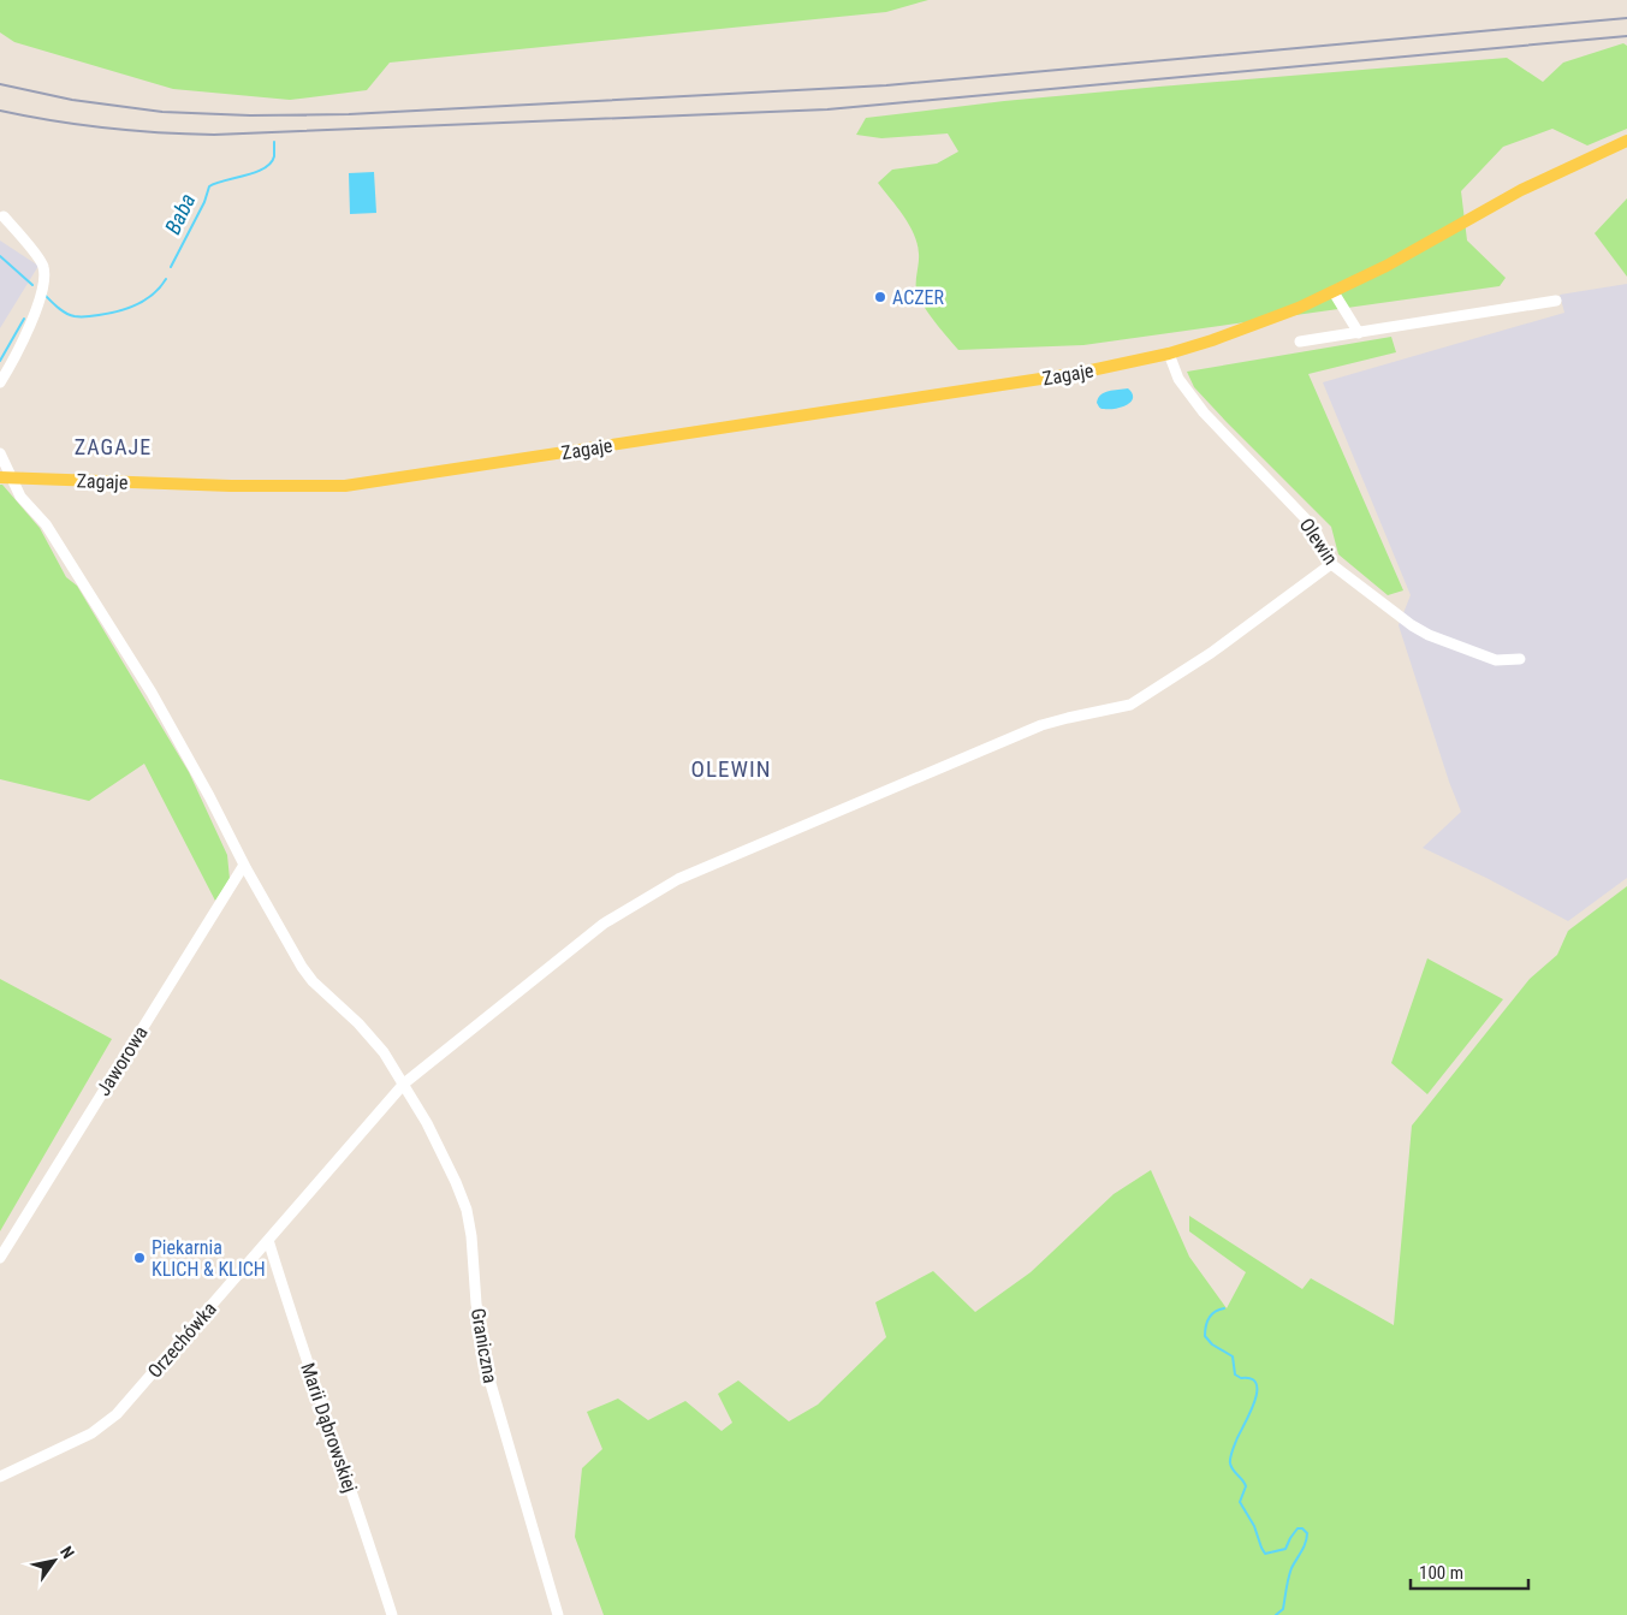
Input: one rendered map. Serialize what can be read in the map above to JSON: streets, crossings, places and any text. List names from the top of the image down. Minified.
{"streets":{"main road":["Zagaje"],"street":["Olewin","Jaworowa","Orzechówka","Graniczna","Marii Dąbrowskiej"]},"crossings":[["Zagaje","Olewin"],["Zagaje","Graniczna"],["Olewin","Orzechówka"],["Jaworowa","Graniczna"],["Orzechówka","Graniczna"],["Orzechówka","Marii Dąbrowskiej"]],"districts":["ZAGAJE","OLEWIN"],"water":["Baba"],"places":["ACZER","Piekarnia KLICH & KLICH"],"scale_bar":"100 m","north":"top right"}
